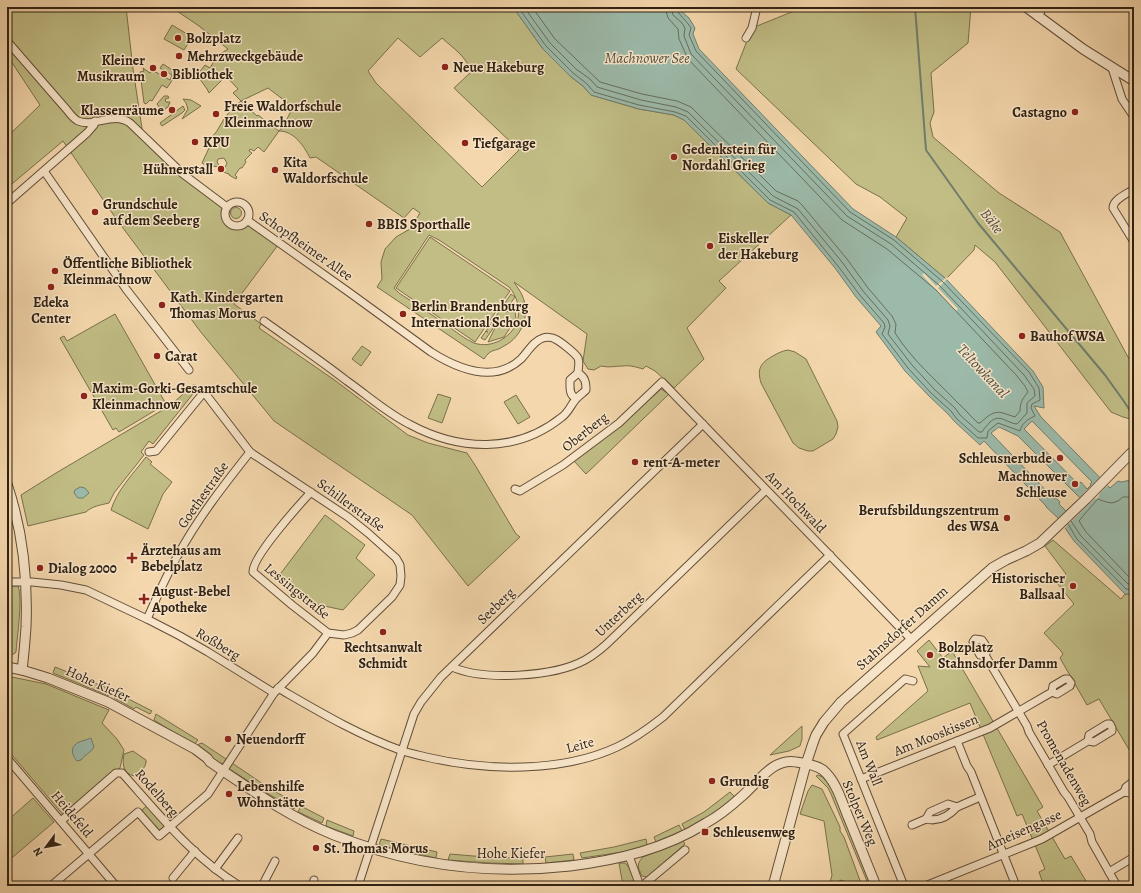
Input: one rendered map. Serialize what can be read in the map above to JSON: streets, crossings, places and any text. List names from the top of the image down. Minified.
{"streets":{"street":["Schopfheimer Allee","Oberberg","Goethestraße","Am Hochwald","Schillerstraße","Lessingstraße","Seeberg","Unterberg","Stahnsdorfer Damm","Roßberg","Hohe Kiefer","Am Mooskissen","Leite","Am Wall","Promenadenweg","Rodelberg","Stolper Weg","Heidefeld","Ameisengasse"]},"crossings":[["Oberberg","Am Hochwald"],["Goethestraße","Schillerstraße"],["Goethestraße","Roßberg"],["Am Hochwald","Seeberg"],["Am Hochwald","Unterberg"],["Am Hochwald","Stahnsdorfer Damm"],["Am Hochwald","Leite"],["Schillerstraße","Lessingstraße"],["Seeberg","Unterberg"],["Seeberg","Hohe Kiefer"],["Seeberg","Leite"],["Stahnsdorfer Damm","Hohe Kiefer"],["Stahnsdorfer Damm","Stolper Weg"],["Roßberg","Leite"],["Hohe Kiefer","Stolper Weg"],["Am Mooskissen","Am Wall"],["Am Mooskissen","Promenadenweg"],["Promenadenweg","Ameisengasse"],["Rodelberg","Heidefeld"]],"water":["Machnower See","Bäke","Teltowkanal"],"places":{"other":["Bolzplatz","Mehrzweckgebäude","Neue Hakeburg","Kleiner Musikraum","Bibliothek","Klassenräume","Castagno","Freie Waldorfschule Kleinmachnow","KPU","Tiefgarage","Gedenkstein für Nordahl Grieg","Hühnerstall","Kita Waldorfschule","Grundschule auf dem Seeberg","BBIS Sporthalle","Eiskeller der Hakeburg","Öffentliche Bibliothek Kleinmachnow","Edeka Center","Kath. Kindergarten Thomas Morus","Berlin Brandenburg International School","Bauhof WSA","Carat","Maxim-Gorki-Gesamtschule Kleinmachnow","Schleusnerbude","rent-A-meter","Machnower Schleuse","Berufsbildungszentrum des WSA","Dialog 2000","Historischer Ballsaal","Rechtsanwalt Schmidt","Bolzplatz Stahnsdorfer Damm","Neuendorff","Grundig","Lebenshilfe Wohnstätte","St. Thomas Morus"],"health":["Ärztehaus am Bebelplatz","August-Bebel Apotheke"],"transit":["Schleusenweg"]},"north":"bottom left"}
